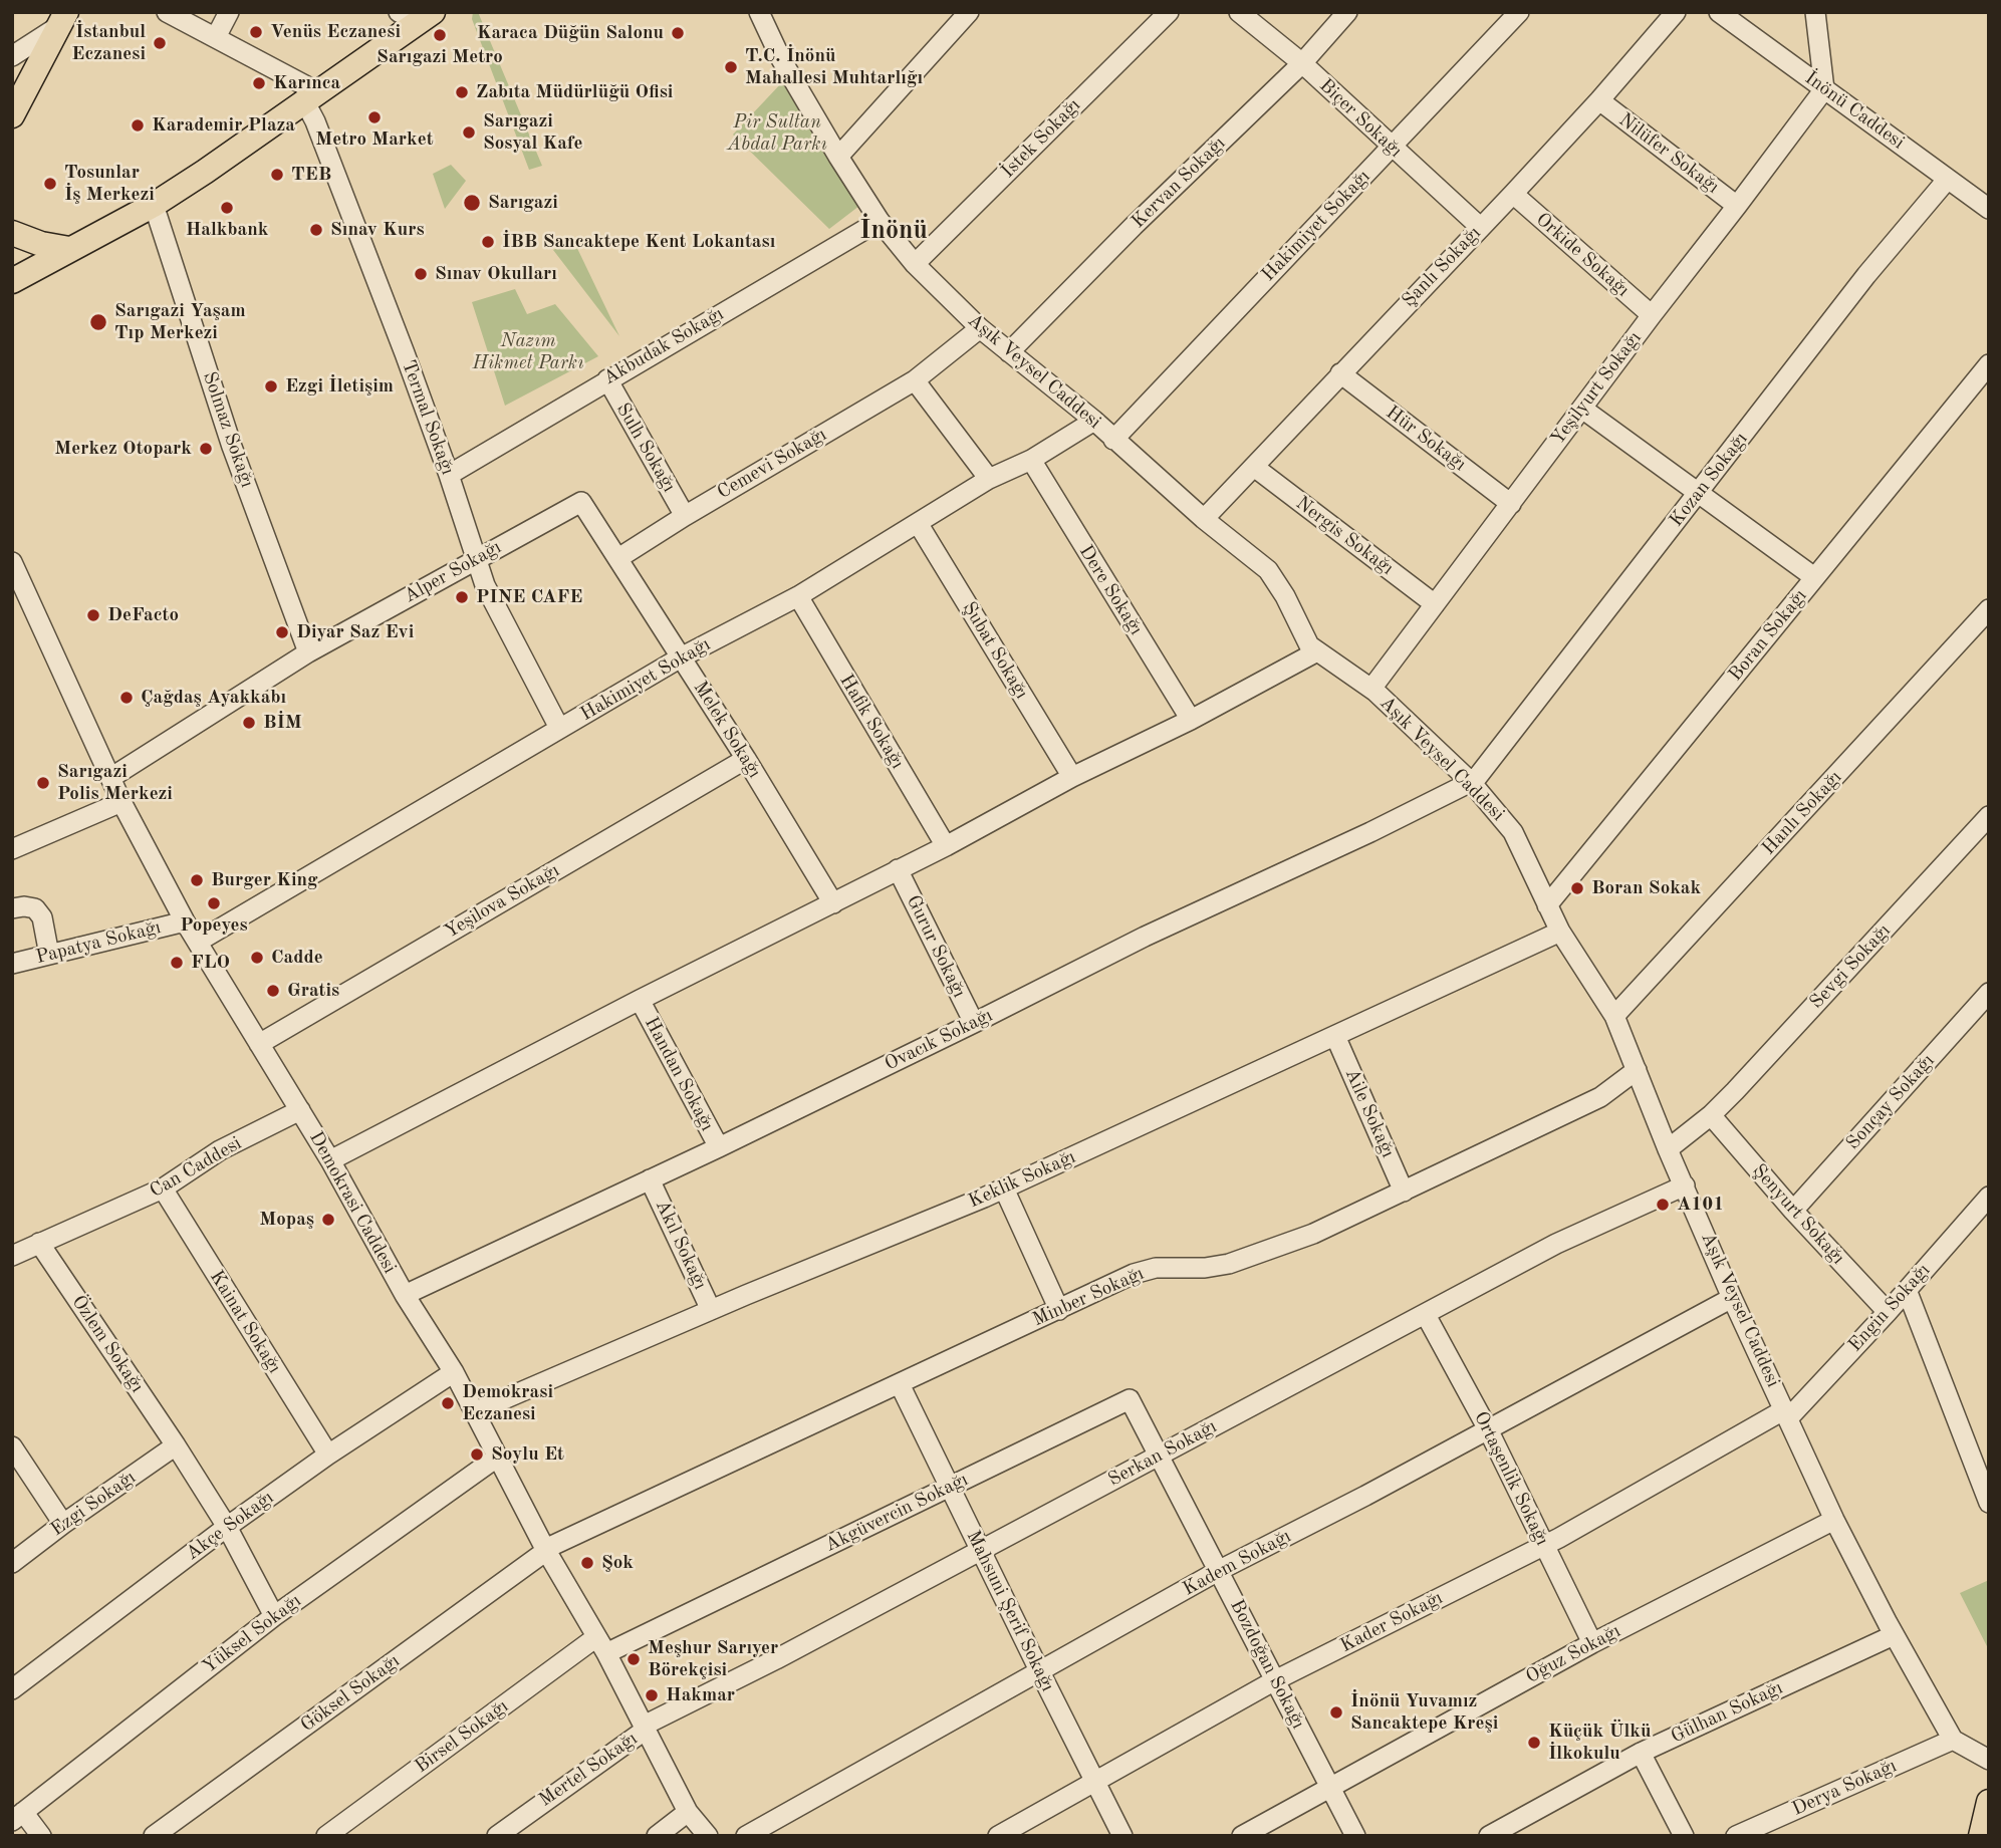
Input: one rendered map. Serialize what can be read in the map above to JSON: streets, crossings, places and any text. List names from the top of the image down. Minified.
{"streets":{"street":["İnönü Caddesi","Biçer Sokağı","İstek Sokağı","Nilüfer Sokağı","Kervan Sokağı","Hakimiyet Sokağı","Orkide Sokağı","Şanlı Sokağı","Akbudak Sokağı","Aşık Veysel Caddesi","Yeşilyurt Sokağı","Termal Sokağı","Solmaz Sokağı","Hür Sokağı","Sulh Sokağı","Cemevi Sokağı","Kozan Sokağı","Nergis Sokağı","Alper Sokağı","Dere Sokağı","Boran Sokağı","Şubat Sokağı","Hafik Sokağı","Melek Sokağı","Hanlı Sokağı","Yeşilova Sokağı","Papatya Sokağı","Gurur Sokağı","Sevgi Sokağı","Ovacık Sokağı","Handan Sokağı","Sonçay Sokağı","Aile Sokağı","Can Caddesi","Keklik Sokağı","Demokrasi Caddesi","Şenyurt Sokağı","Akıl Sokağı","Minber Sokağı","Engin Sokağı","Kainat Sokağı","Özlem Sokağı","Serkan Sokağı","Ortaşenlik Sokağı","Ezgi Sokağı","Akgüvercin Sokağı","Akçe Sokağı","Kadem Sokağı","Mahsuni Şerif Sokağı","Kader Sokağı","Yüksel Sokağı","Oğuz Sokağı","Bozdoğan Sokağı","Göksel Sokağı","Gülhan Sokağı","Birsel Sokağı","Mertel Sokağı","Derya Sokağı"]},"crossings":[["İnönü Caddesi","Yeşilyurt Sokağı"],["İnönü Caddesi","Kozan Sokağı"],["Biçer Sokağı","Kervan Sokağı"],["Biçer Sokağı","Hakimiyet Sokağı"],["Biçer Sokağı","Şanlı Sokağı"],["İstek Sokağı","Aşık Veysel Caddesi"],["Nilüfer Sokağı","Şanlı Sokağı"],["Nilüfer Sokağı","Yeşilyurt Sokağı"],["Kervan Sokağı","Aşık Veysel Caddesi"],["Hakimiyet Sokağı","Aşık Veysel Caddesi"],["Hakimiyet Sokağı","Termal Sokağı"],["Hakimiyet Sokağı","Dere Sokağı"],["Hakimiyet Sokağı","Şubat Sokağı"],["Hakimiyet Sokağı","Hafik Sokağı"],["Hakimiyet Sokağı","Melek Sokağı"],["Hakimiyet Sokağı","Demokrasi Caddesi"],["Orkide Sokağı","Şanlı Sokağı"],["Orkide Sokağı","Yeşilyurt Sokağı"],["Şanlı Sokağı","Aşık Veysel Caddesi"],["Şanlı Sokağı","Hür Sokağı"],["Şanlı Sokağı","Nergis Sokağı"],["Akbudak Sokağı","Aşık Veysel Caddesi"],["Akbudak Sokağı","Termal Sokağı"],["Akbudak Sokağı","Sulh Sokağı"],["Aşık Veysel Caddesi","Yeşilyurt Sokağı"],["Aşık Veysel Caddesi","Cemevi Sokağı"],["Aşık Veysel Caddesi","Kozan Sokağı"],["Aşık Veysel Caddesi","Boran Sokağı"],["Aşık Veysel Caddesi","Hanlı Sokağı"],["Aşık Veysel Caddesi","Sevgi Sokağı"],["Aşık Veysel Caddesi","Ovacık Sokağı"],["Aşık Veysel Caddesi","Keklik Sokağı"],["Aşık Veysel Caddesi","Minber Sokağı"],["Aşık Veysel Caddesi","Engin Sokağı"],["Aşık Veysel Caddesi","Serkan Sokağı"],["Aşık Veysel Caddesi","Kadem Sokağı"],["Aşık Veysel Caddesi","Kader Sokağı"],["Aşık Veysel Caddesi","Oğuz Sokağı"],["Aşık Veysel Caddesi","Gülhan Sokağı"],["Aşık Veysel Caddesi","Derya Sokağı"],["Yeşilyurt Sokağı","Hür Sokağı"],["Yeşilyurt Sokağı","Nergis Sokağı"],["Termal Sokağı","Alper Sokağı"],["Solmaz Sokağı","Alper Sokağı"],["Sulh Sokağı","Cemevi Sokağı"],["Cemevi Sokağı","Alper Sokağı"],["Cemevi Sokağı","Melek Sokağı"],["Kozan Sokağı","Ovacık Sokağı"],["Alper Sokağı","Melek Sokağı"],["Alper Sokağı","Demokrasi Caddesi"],["Melek Sokağı","Yeşilova Sokağı"],["Yeşilova Sokağı","Demokrasi Caddesi"],["Papatya Sokağı","Demokrasi Caddesi"],["Gurur Sokağı","Ovacık Sokağı"],["Sevgi Sokağı","Şenyurt Sokağı"],["Ovacık Sokağı","Handan Sokağı"],["Ovacık Sokağı","Demokrasi Caddesi"],["Ovacık Sokağı","Akıl Sokağı"],["Sonçay Sokağı","Şenyurt Sokağı"],["Aile Sokağı","Keklik Sokağı"],["Aile Sokağı","Minber Sokağı"],["Can Caddesi","Demokrasi Caddesi"],["Can Caddesi","Kainat Sokağı"],["Can Caddesi","Özlem Sokağı"],["Keklik Sokağı","Demokrasi Caddesi"],["Keklik Sokağı","Akıl Sokağı"],["Demokrasi Caddesi","Minber Sokağı"],["Demokrasi Caddesi","Serkan Sokağı"],["Demokrasi Caddesi","Akgüvercin Sokağı"],["Demokrasi Caddesi","Akçe Sokağı"],["Demokrasi Caddesi","Yüksel Sokağı"],["Demokrasi Caddesi","Göksel Sokağı"],["Demokrasi Caddesi","Birsel Sokağı"],["Demokrasi Caddesi","Mertel Sokağı"],["Şenyurt Sokağı","Engin Sokağı"],["Minber Sokağı","Mahsuni Şerif Sokağı"],["Minber Sokağı","Göksel Sokağı"],["Engin Sokağı","Kader Sokağı"],["Kainat Sokağı","Akçe Sokağı"],["Özlem Sokağı","Ezgi Sokağı"],["Özlem Sokağı","Akçe Sokağı"],["Özlem Sokağı","Yüksel Sokağı"],["Serkan Sokağı","Ortaşenlik Sokağı"],["Serkan Sokağı","Akgüvercin Sokağı"],["Serkan Sokağı","Mahsuni Şerif Sokağı"],["Serkan Sokağı","Bozdoğan Sokağı"],["Serkan Sokağı","Mertel Sokağı"],["Ortaşenlik Sokağı","Kadem Sokağı"],["Ortaşenlik Sokağı","Kader Sokağı"],["Ortaşenlik Sokağı","Oğuz Sokağı"],["Akgüvercin Sokağı","Mahsuni Şerif Sokağı"],["Akgüvercin Sokağı","Bozdoğan Sokağı"],["Akgüvercin Sokağı","Birsel Sokağı"],["Kadem Sokağı","Mahsuni Şerif Sokağı"],["Kadem Sokağı","Bozdoğan Sokağı"],["Mahsuni Şerif Sokağı","Kader Sokağı"],["Kader Sokağı","Bozdoğan Sokağı"],["Oğuz Sokağı","Bozdoğan Sokağı"]],"districts":["İnönü"],"parks":["Pir Sultan Abdal Parkı","Nazım Hikmet Parkı"],"places":["Venüs Eczanesi","Karaca Düğün Salonu","Sarıgazi Metro","İstanbul Eczanesi","T.C. İnönü Mahallesi Muhtarlığı","Karınca","Zabıta Müdürlüğü Ofisi","Metro Market","Karademir Plaza","Sarıgazi Sosyal Kafe","TEB","Tosunlar İş Merkezi","Sarıgazi","Halkbank","Sınav Kurs","İBB Sancaktepe Kent Lokantası","Sınav Okulları","Sarıgazi Yaşam Tıp Merkezi","Ezgi İletişim","Merkez Otopark","PINE CAFE","DeFacto","Diyar Saz Evi","Çağdaş Ayakkabı","BİM","Sarıgazi Polis Merkezi","Burger King","Boran Sokak","Popeyes","Cadde","FLO","Gratis","A101","Mopaş","Demokrasi Eczanesi","Soylu Et","Şok","Meşhur Sarıyer Börekçisi","Hakmar","İnönü Yuvamız Sancaktepe Kreşi","Küçük Ülkü İlkokulu"]}
